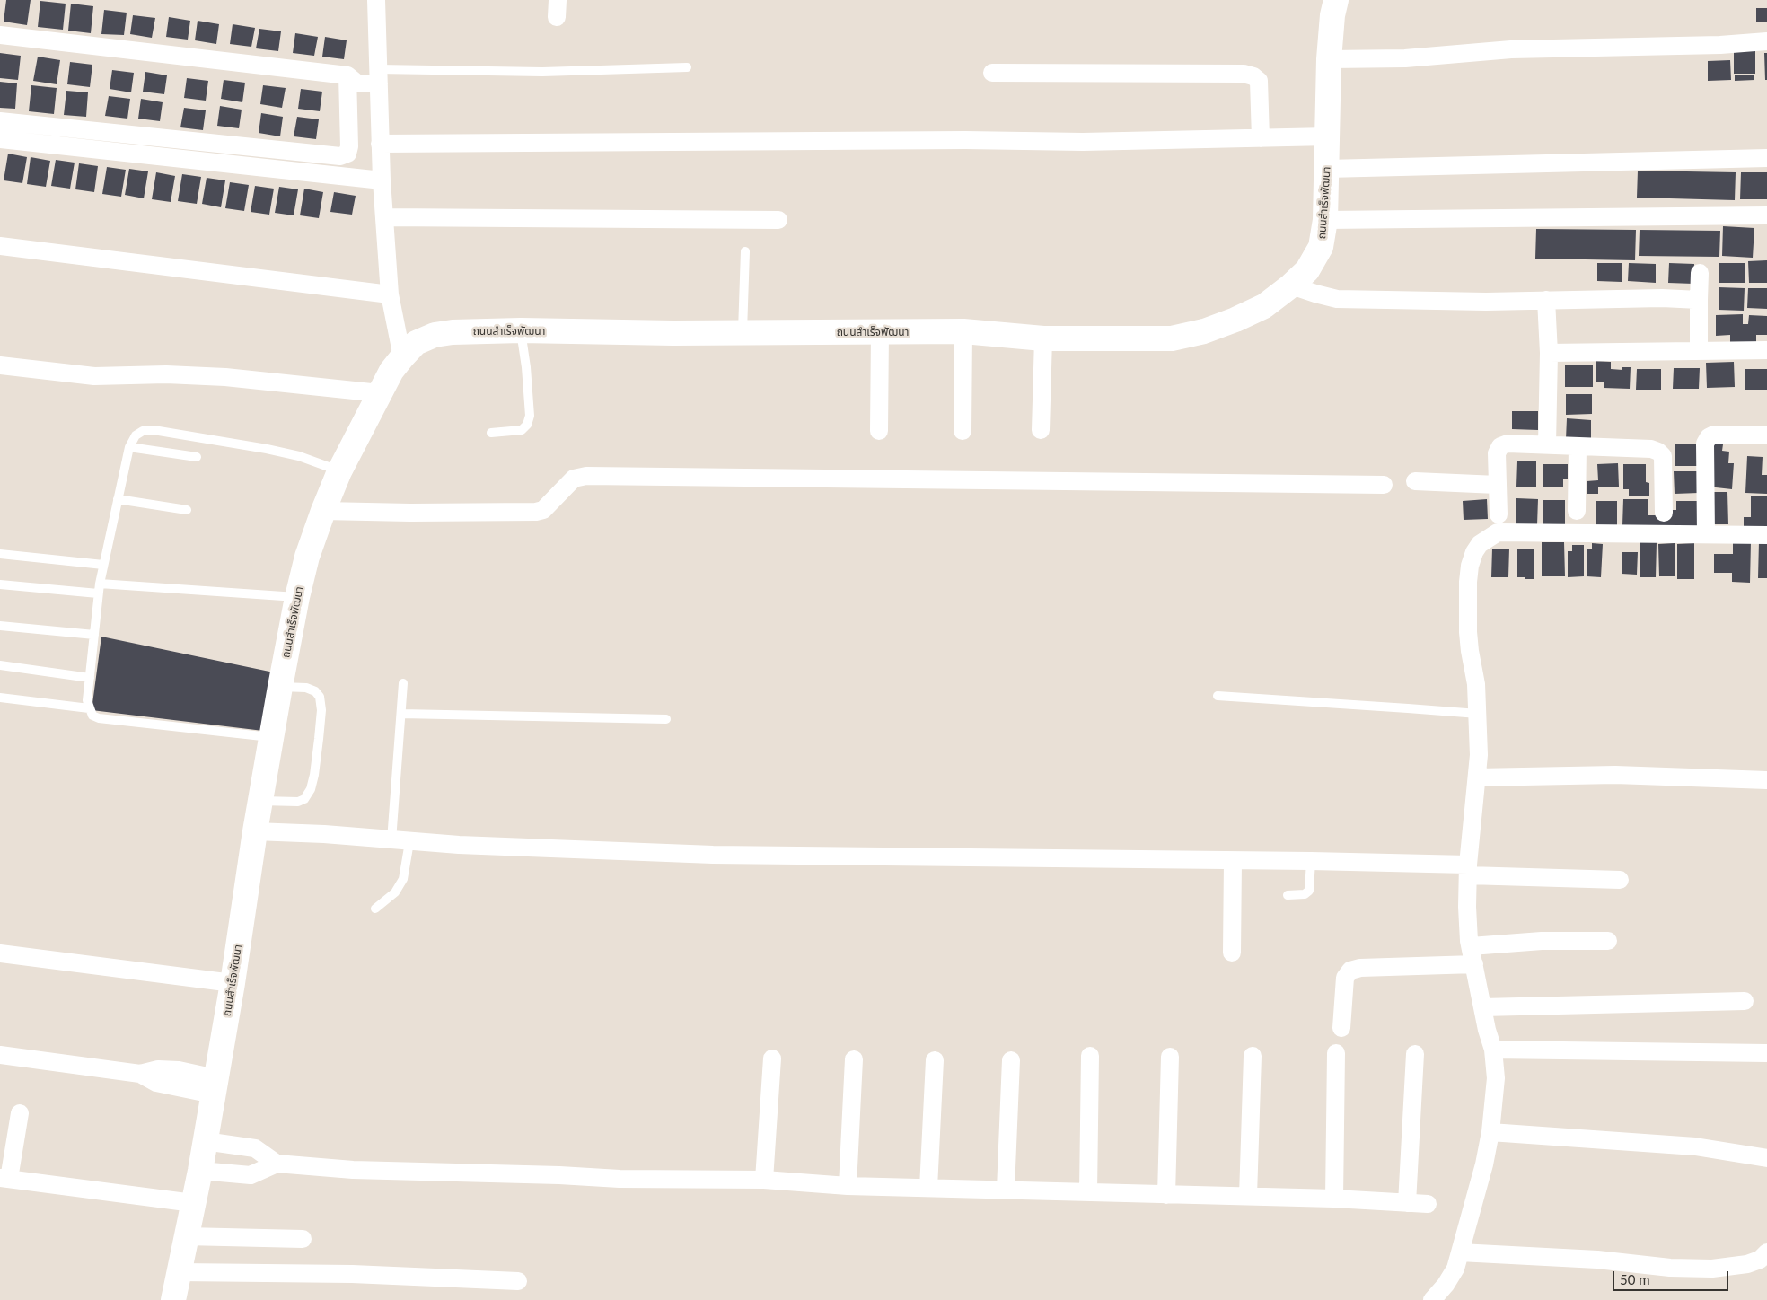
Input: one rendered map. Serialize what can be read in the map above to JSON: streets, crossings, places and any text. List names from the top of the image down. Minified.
{"streets":{"street":["ถนนสำเร็จพัฒนา"]},"scale_bar":"50 m"}
